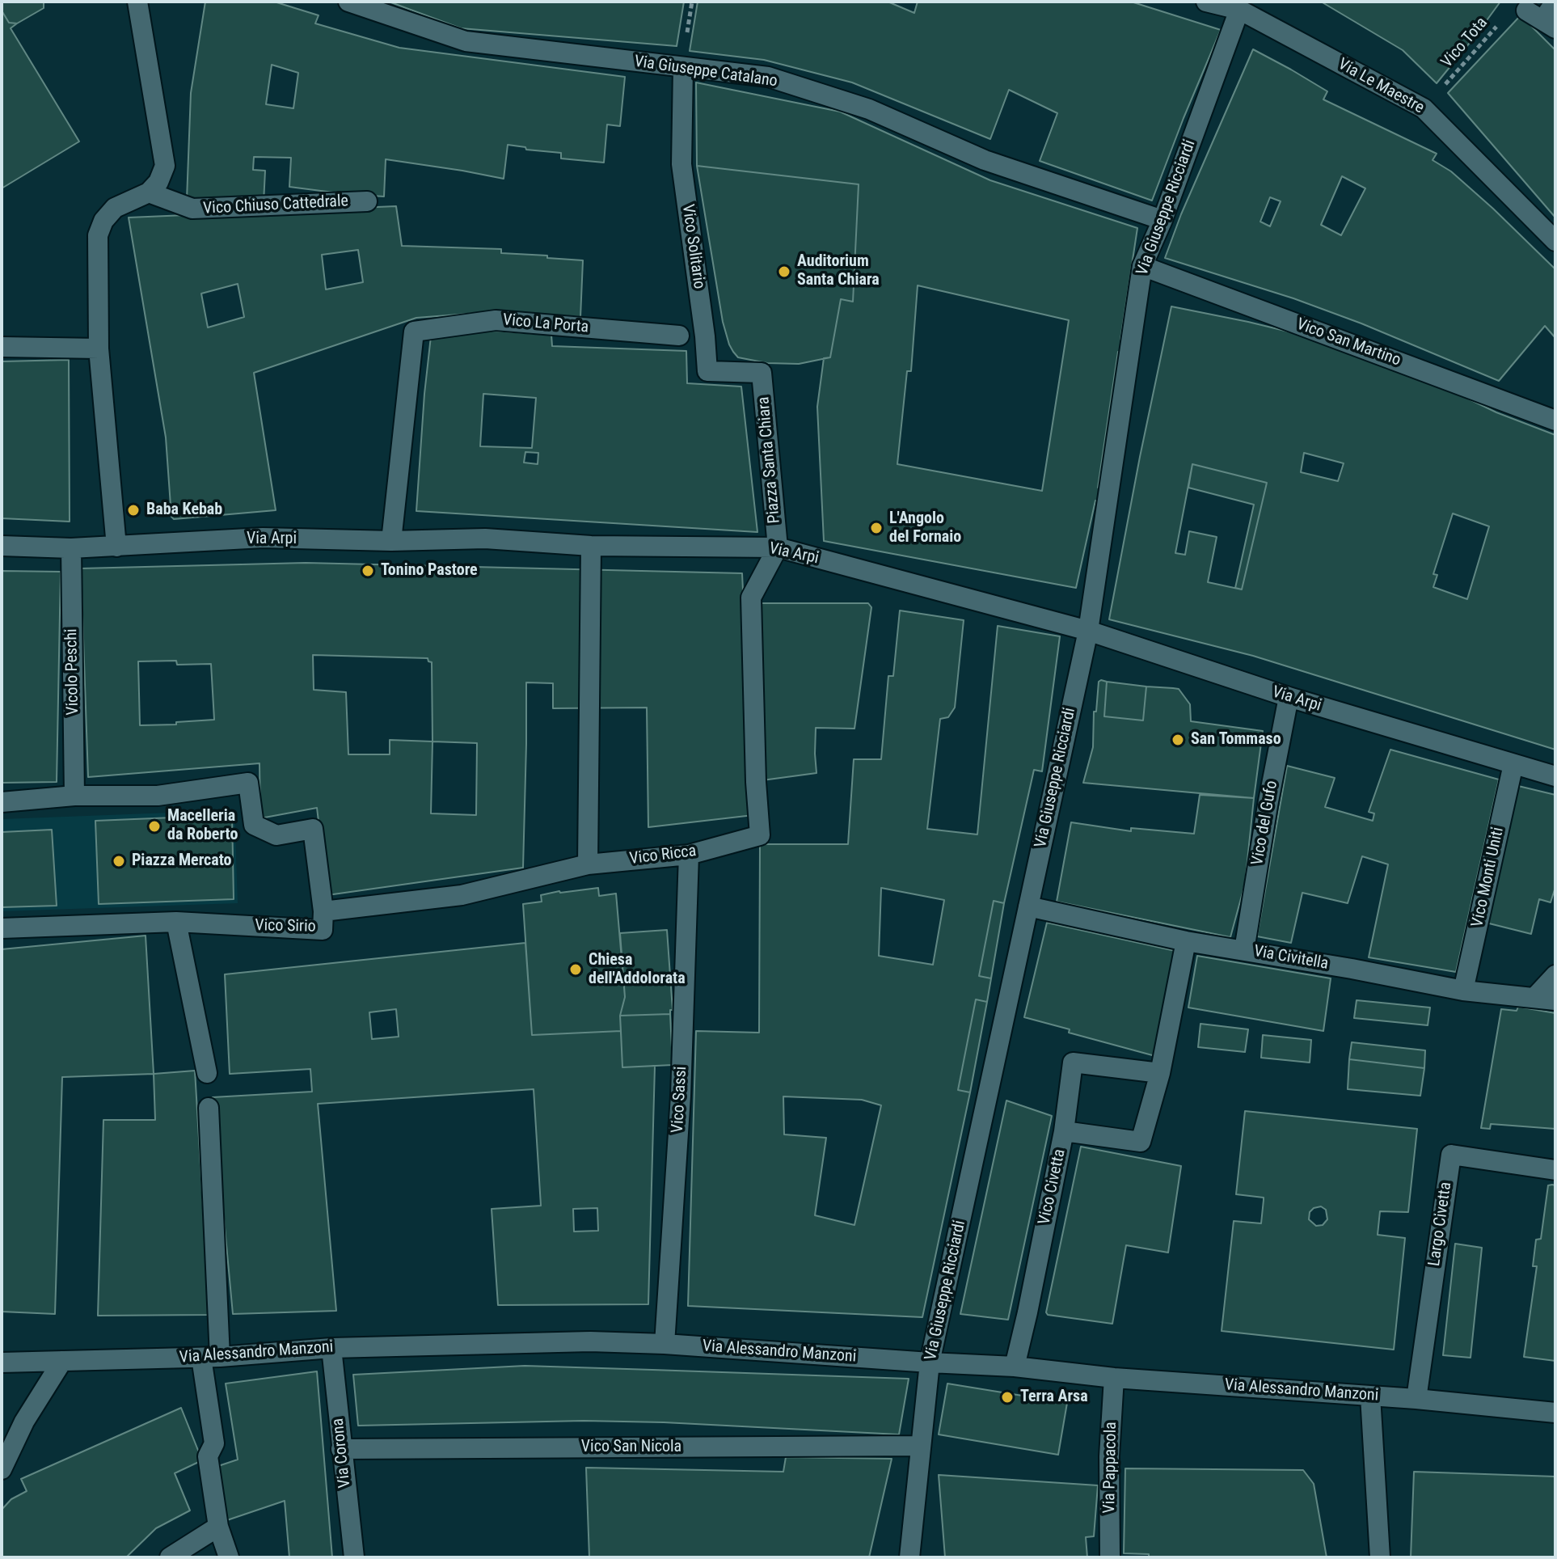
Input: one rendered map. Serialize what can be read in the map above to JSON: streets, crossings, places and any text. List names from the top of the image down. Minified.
{"streets":{"street":["Via Giuseppe Catalano","Via Le Maestre","Vico Chiuso Cattedrale","Via Giuseppe Ricciardi","Vico Solitario","Vico La Porta","Vico San Martino","Piazza Santa Chiara","Via Arpi","Vicolo Peschi","Vico del Gufo","Vico Ricca","Vico Monti Uniti","Vico Sirio","Via Civitella","Vico Sassi","Vico Civetta","Largo Civetta","Via Alessandro Manzoni","Vico San Nicola","Via Corona","Via Pappacola"],"path":["Vico Tota"]},"crossings":[["Vico Tota","Via Le Maestre"],["Via Giuseppe Catalano","Via Giuseppe Ricciardi"],["Via Giuseppe Catalano","Vico Solitario"],["Via Le Maestre","Via Giuseppe Ricciardi"],["Via Giuseppe Ricciardi","Vico San Martino"],["Via Giuseppe Ricciardi","Via Arpi"],["Via Giuseppe Ricciardi","Via Civitella"],["Via Giuseppe Ricciardi","Via Alessandro Manzoni"],["Via Giuseppe Ricciardi","Vico San Nicola"],["Vico Solitario","Piazza Santa Chiara"],["Vico La Porta","Via Arpi"],["Piazza Santa Chiara","Via Arpi"],["Piazza Santa Chiara","Vico Ricca"],["Via Arpi","Vicolo Peschi"],["Via Arpi","Vico del Gufo"],["Via Arpi","Vico Ricca"],["Via Arpi","Vico Monti Uniti"],["Vico del Gufo","Via Civitella"],["Vico Ricca","Vico Sirio"],["Vico Ricca","Vico Sassi"],["Vico Monti Uniti","Via Civitella"],["Via Civitella","Vico Civetta"],["Vico Sassi","Via Alessandro Manzoni"],["Vico Civetta","Via Alessandro Manzoni"],["Largo Civetta","Via Alessandro Manzoni"],["Via Alessandro Manzoni","Via Corona"],["Via Alessandro Manzoni","Via Pappacola"],["Vico San Nicola","Via Corona"]],"places":["Auditorium Santa Chiara","Baba Kebab","L'Angolo del Fornaio","Tonino Pastore","San Tommaso","Macelleria da Roberto","Piazza Mercato","Chiesa dell'Addolorata","Terra Arsa"]}
